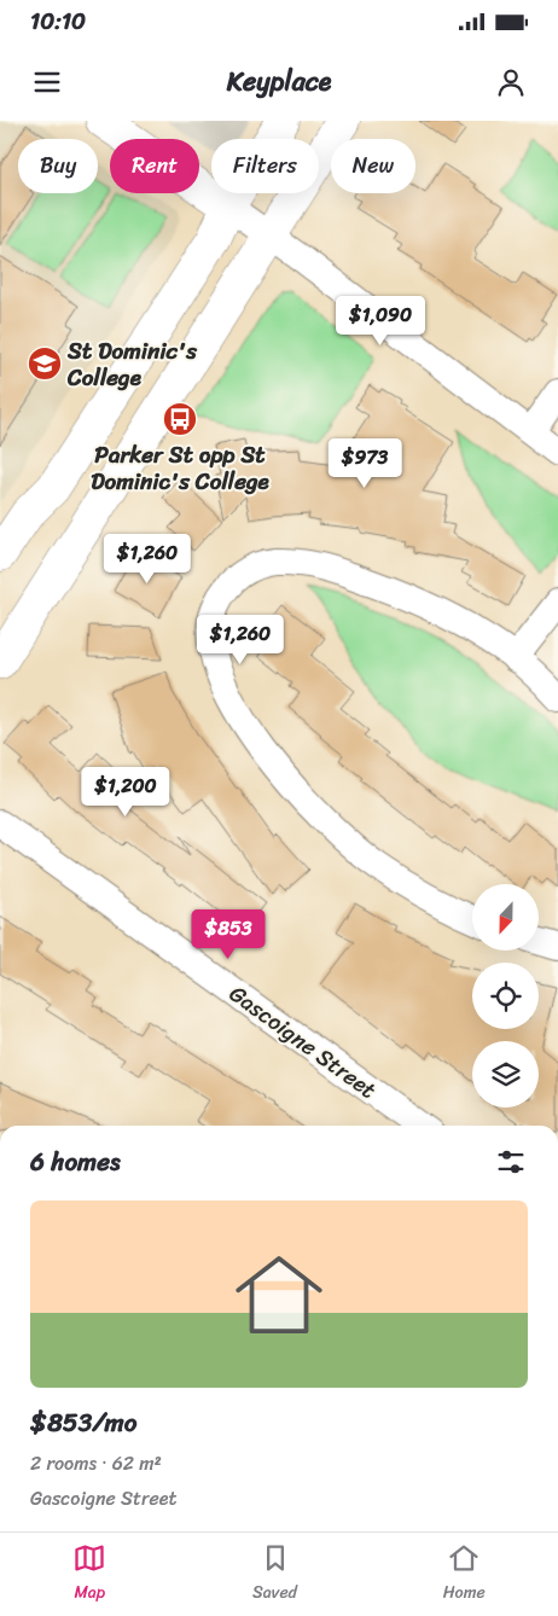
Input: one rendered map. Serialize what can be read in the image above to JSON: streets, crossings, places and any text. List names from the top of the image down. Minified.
{"streets":{"street":["Gascoigne Street"]},"places":{"school or university":["St Dominic's College"],"bus stop":["Parker St opp St Dominic's College"]},"north":"bottom","page":{"status":"10:10","header":"Keyplace","chip":["Buy","Rent","Filters","New"],"price":["$1,090","$973","$1,260","$1,260","$1,200","$853"],"heading":"6 homes","list":[{"name":"$853/mo","note":"2 rooms · 62 m² · Gascoigne Street"}],"tabs":["Map","Saved","Home"]}}
